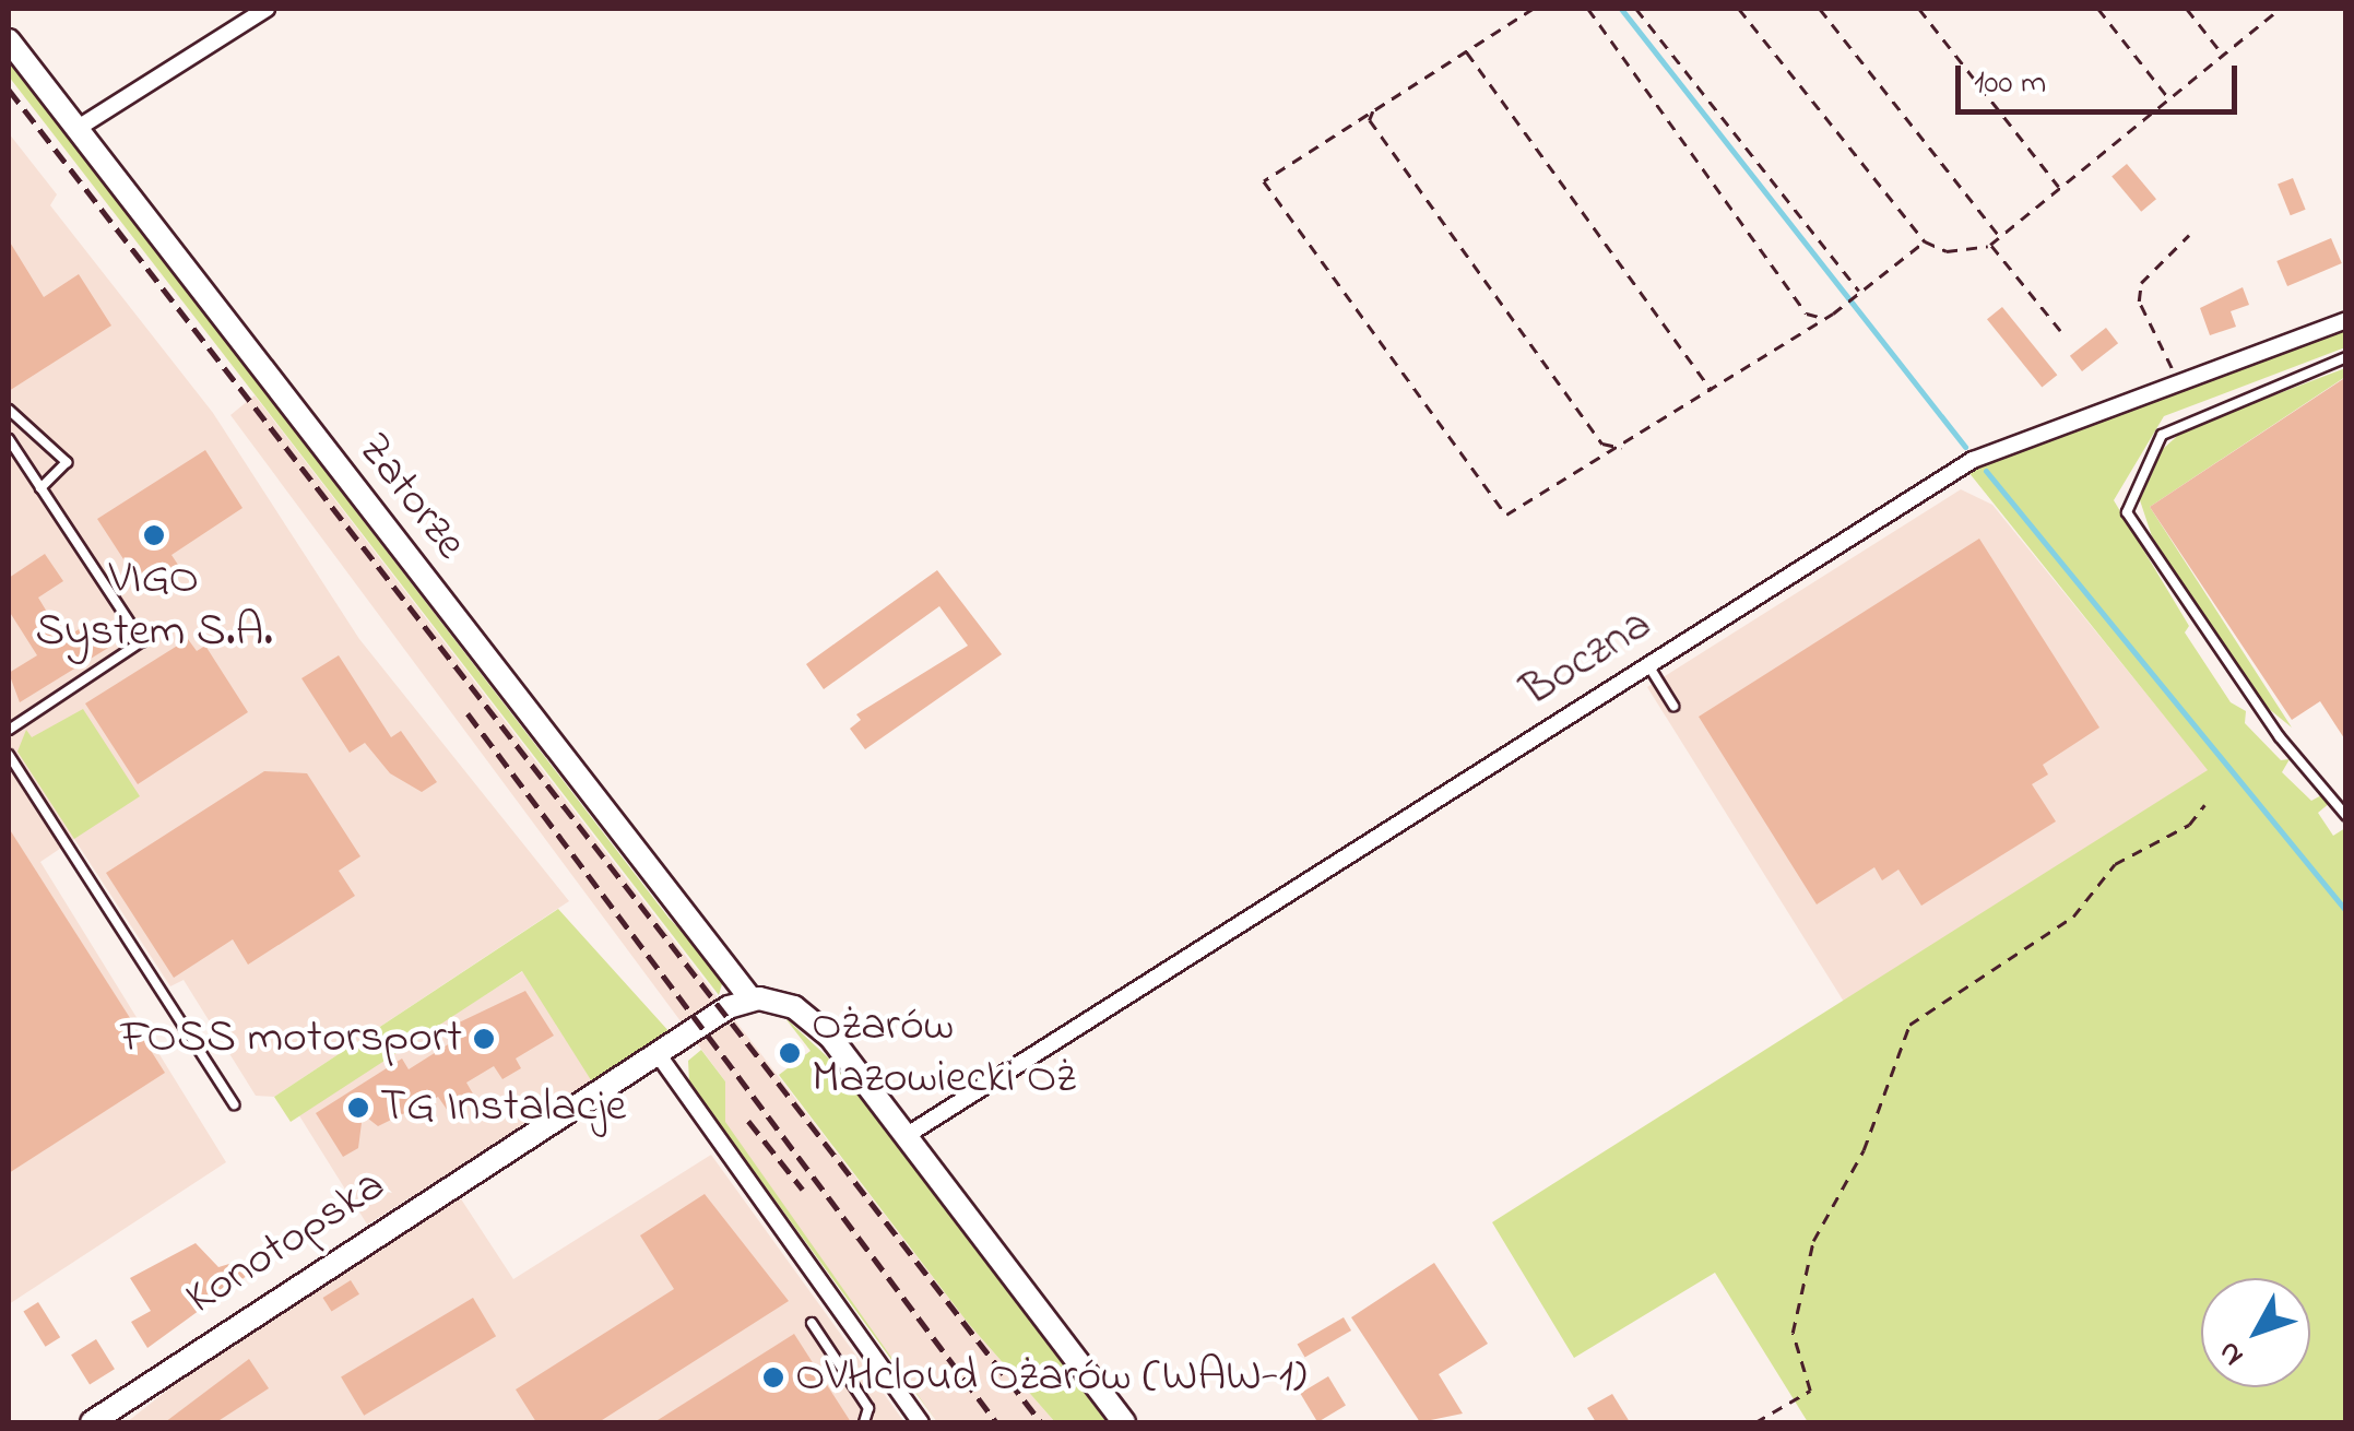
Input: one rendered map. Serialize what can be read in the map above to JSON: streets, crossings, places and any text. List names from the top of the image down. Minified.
{"streets":{"main road":["Zatorze","Konotopska"],"street":["Boczna"]},"crossings":[["Zatorze","Konotopska"]],"places":["VIGO System S.A.","FOSS motorsport","Ożarów Mazowiecki Oż","TG Instalacje","OVHcloud Ożarów (WAW-1)"],"scale_bar":"100 m","north":"bottom left"}
